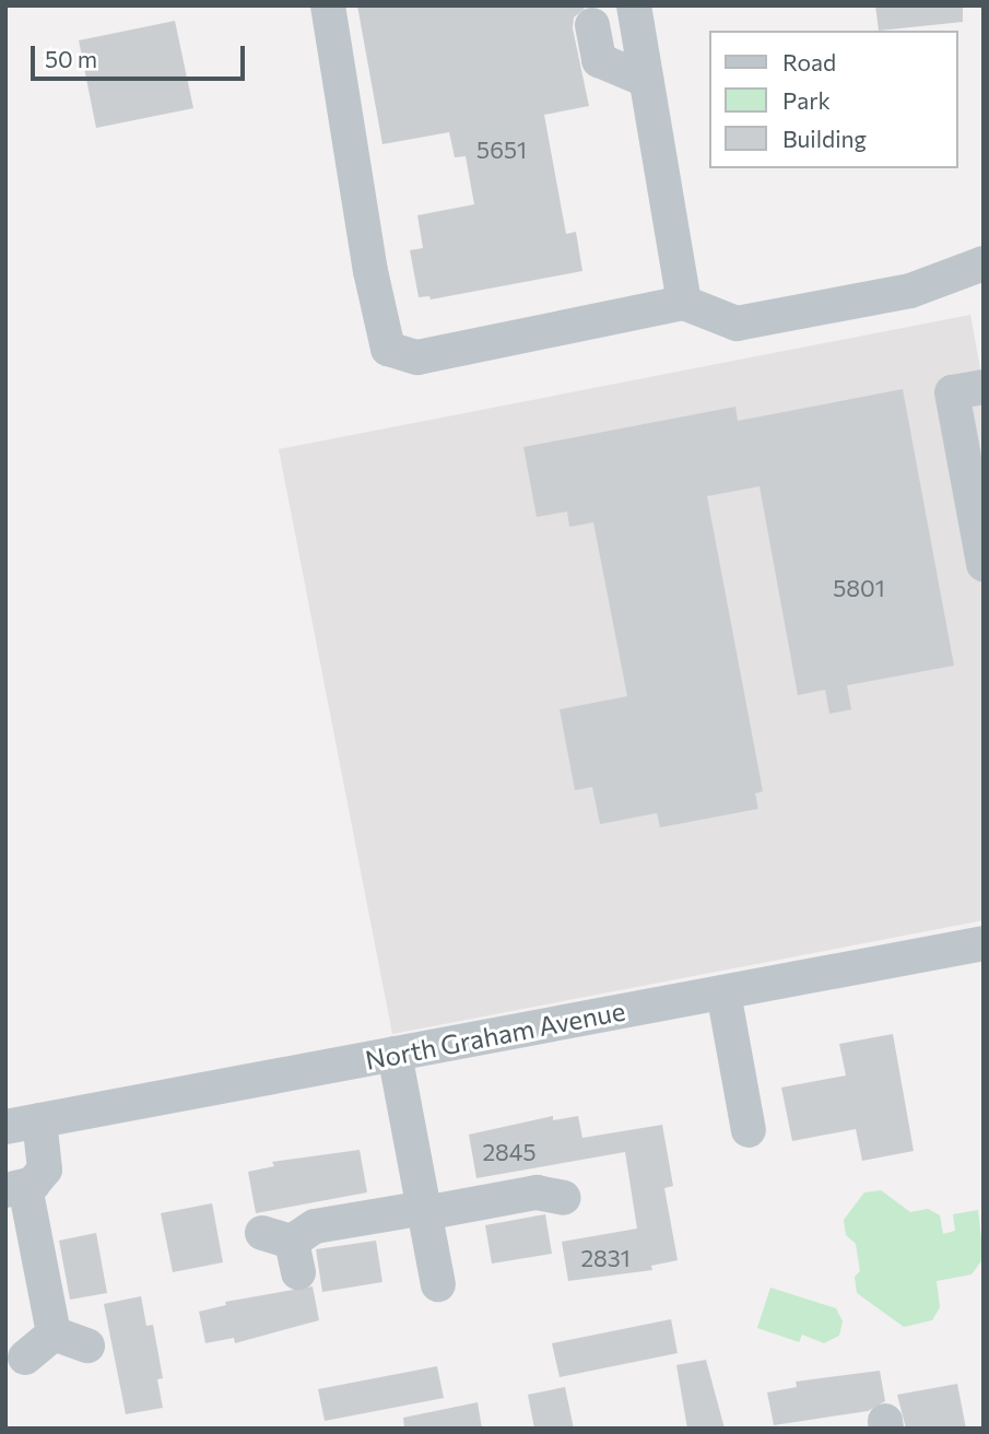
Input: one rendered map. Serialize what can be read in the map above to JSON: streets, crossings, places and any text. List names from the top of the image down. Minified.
{"streets":{"street":["North Graham Avenue"]},"house_numbers":["5651","5801","2845","2831"],"legend":["Road","Park","Building"],"scale_bar":"50 m"}
